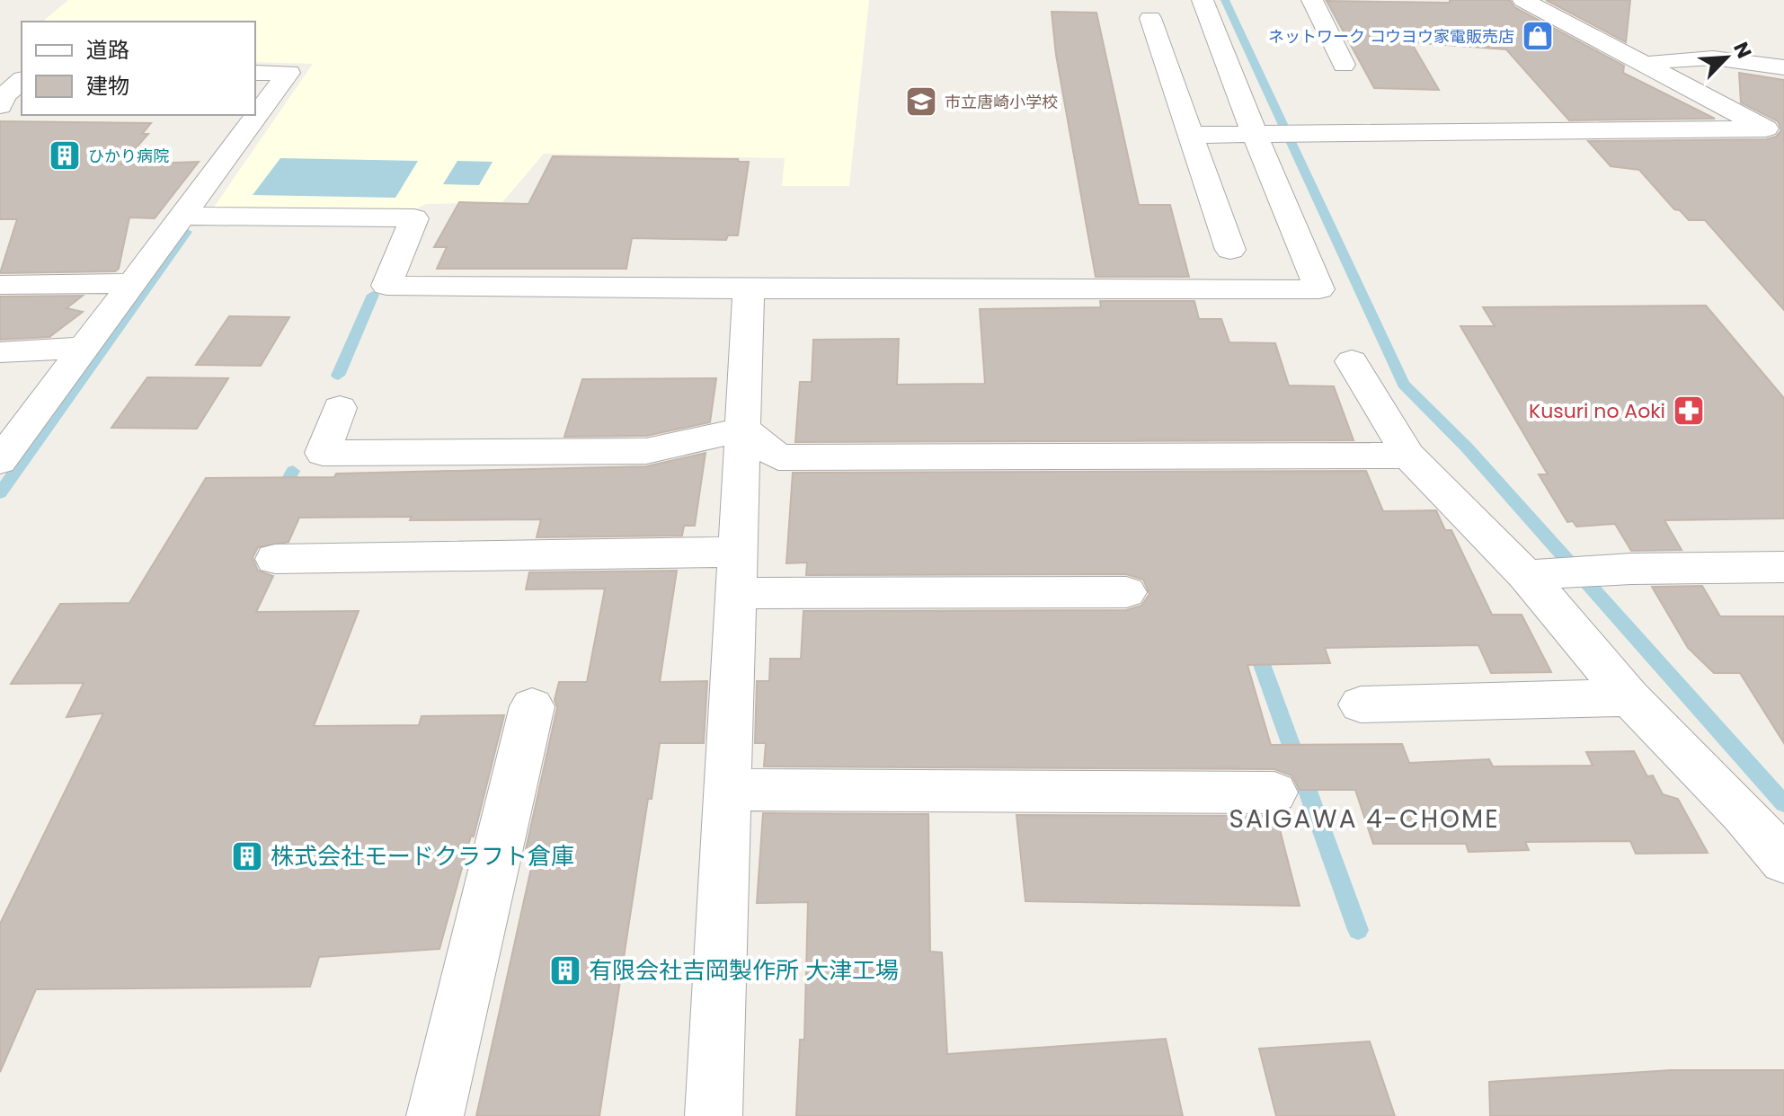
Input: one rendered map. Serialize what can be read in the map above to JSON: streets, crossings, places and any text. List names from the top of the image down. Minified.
{"districts":["SAIGAWA 4-CHOME"],"places":{"shop":["ネットワーク コウヨウ家電販売店"],"school or university":["市立唐崎小学校"],"building":["ひかり病院","株式会社モードクラフト倉庫","有限会社吉岡製作所 大津工場"],"pharmacy":["Kusuri no Aoki"]},"legend":["道路","建物"],"north":"top right"}
